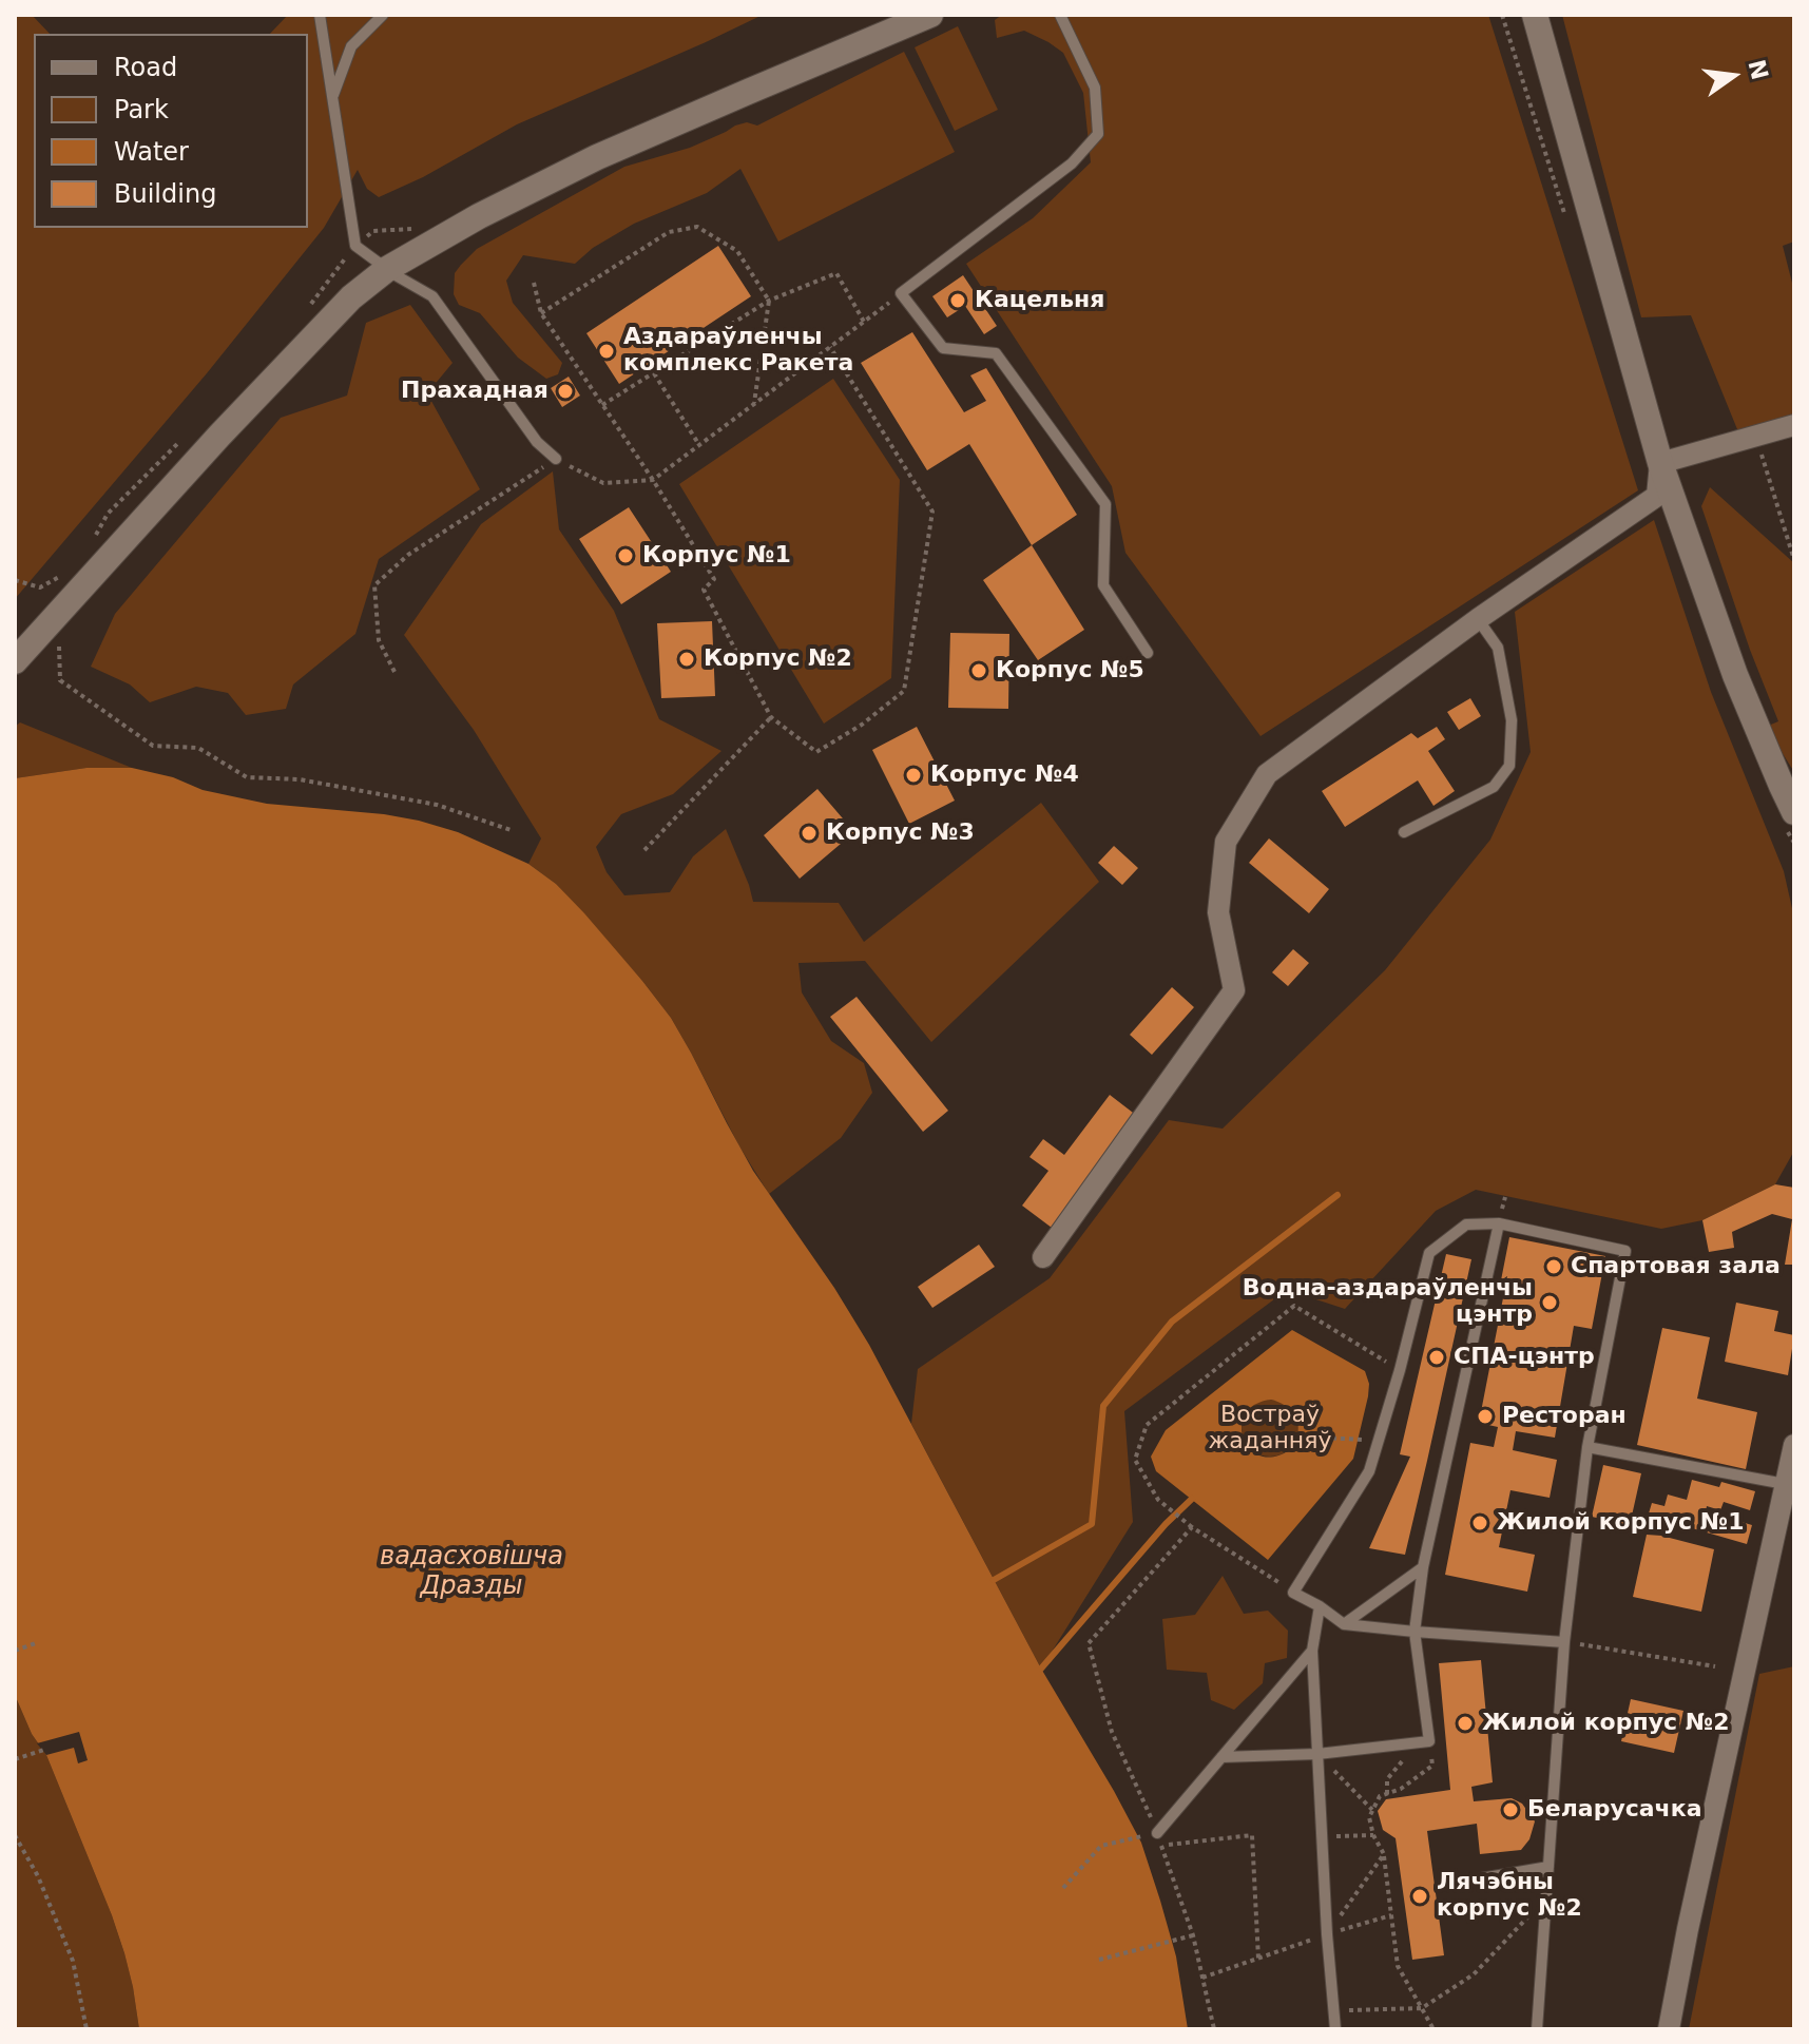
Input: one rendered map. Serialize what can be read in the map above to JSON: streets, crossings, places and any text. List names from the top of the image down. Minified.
{"water":["вадасховішча Дразды"],"parks":["Востраў жаданняў"],"places":["Кацельня","Аздараўленчы комплекс Ракета","Прахадная","Корпус №1","Корпус №2","Корпус №5","Корпус №4","Корпус №3","Спартовая зала","Водна-аздараўленчы цэнтр","СПА-цэнтр","Ресторан","Жилой корпус №1","Жилой корпус №2","Беларусачка","Лячэбны корпус №2"],"legend":["Road","Park","Water","Building"],"north":"right"}
